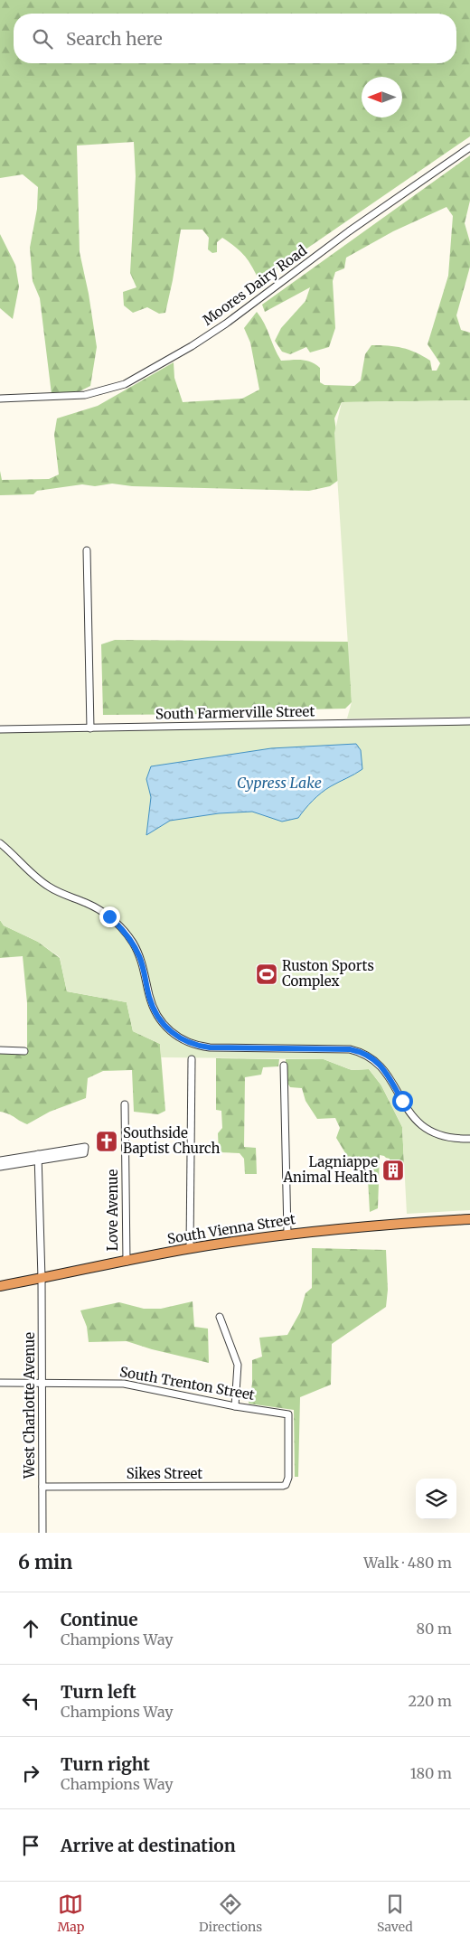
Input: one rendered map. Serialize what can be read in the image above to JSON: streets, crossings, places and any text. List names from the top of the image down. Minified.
{"streets":{"highway":["South Vienna Street"],"street":["Moores Dairy Road","South Farmerville Street","Love Avenue","South Trenton Street","West Charlotte Avenue","Sikes Street"]},"crossings":[["Love Avenue","South Vienna Street"],["South Vienna Street","West Charlotte Avenue"],["South Trenton Street","West Charlotte Avenue"],["South Trenton Street","Sikes Street"],["West Charlotte Avenue","Sikes Street"]],"water":["Cypress Lake"],"places":{"sports":["Ruston Sports Complex"],"church":["Southside Baptist Church"],"building":["Lagniappe Animal Health"]},"north":"left","page":{"search":"Search here","heading":["6 min","Walk · 480 m"],"list":[["Continue","Champions Way","80 m"],["Turn left","Champions Way","220 m"],["Turn right","Champions Way","180 m"],"Arrive at destination"],"nav":["Map","Directions","Saved"]}}
